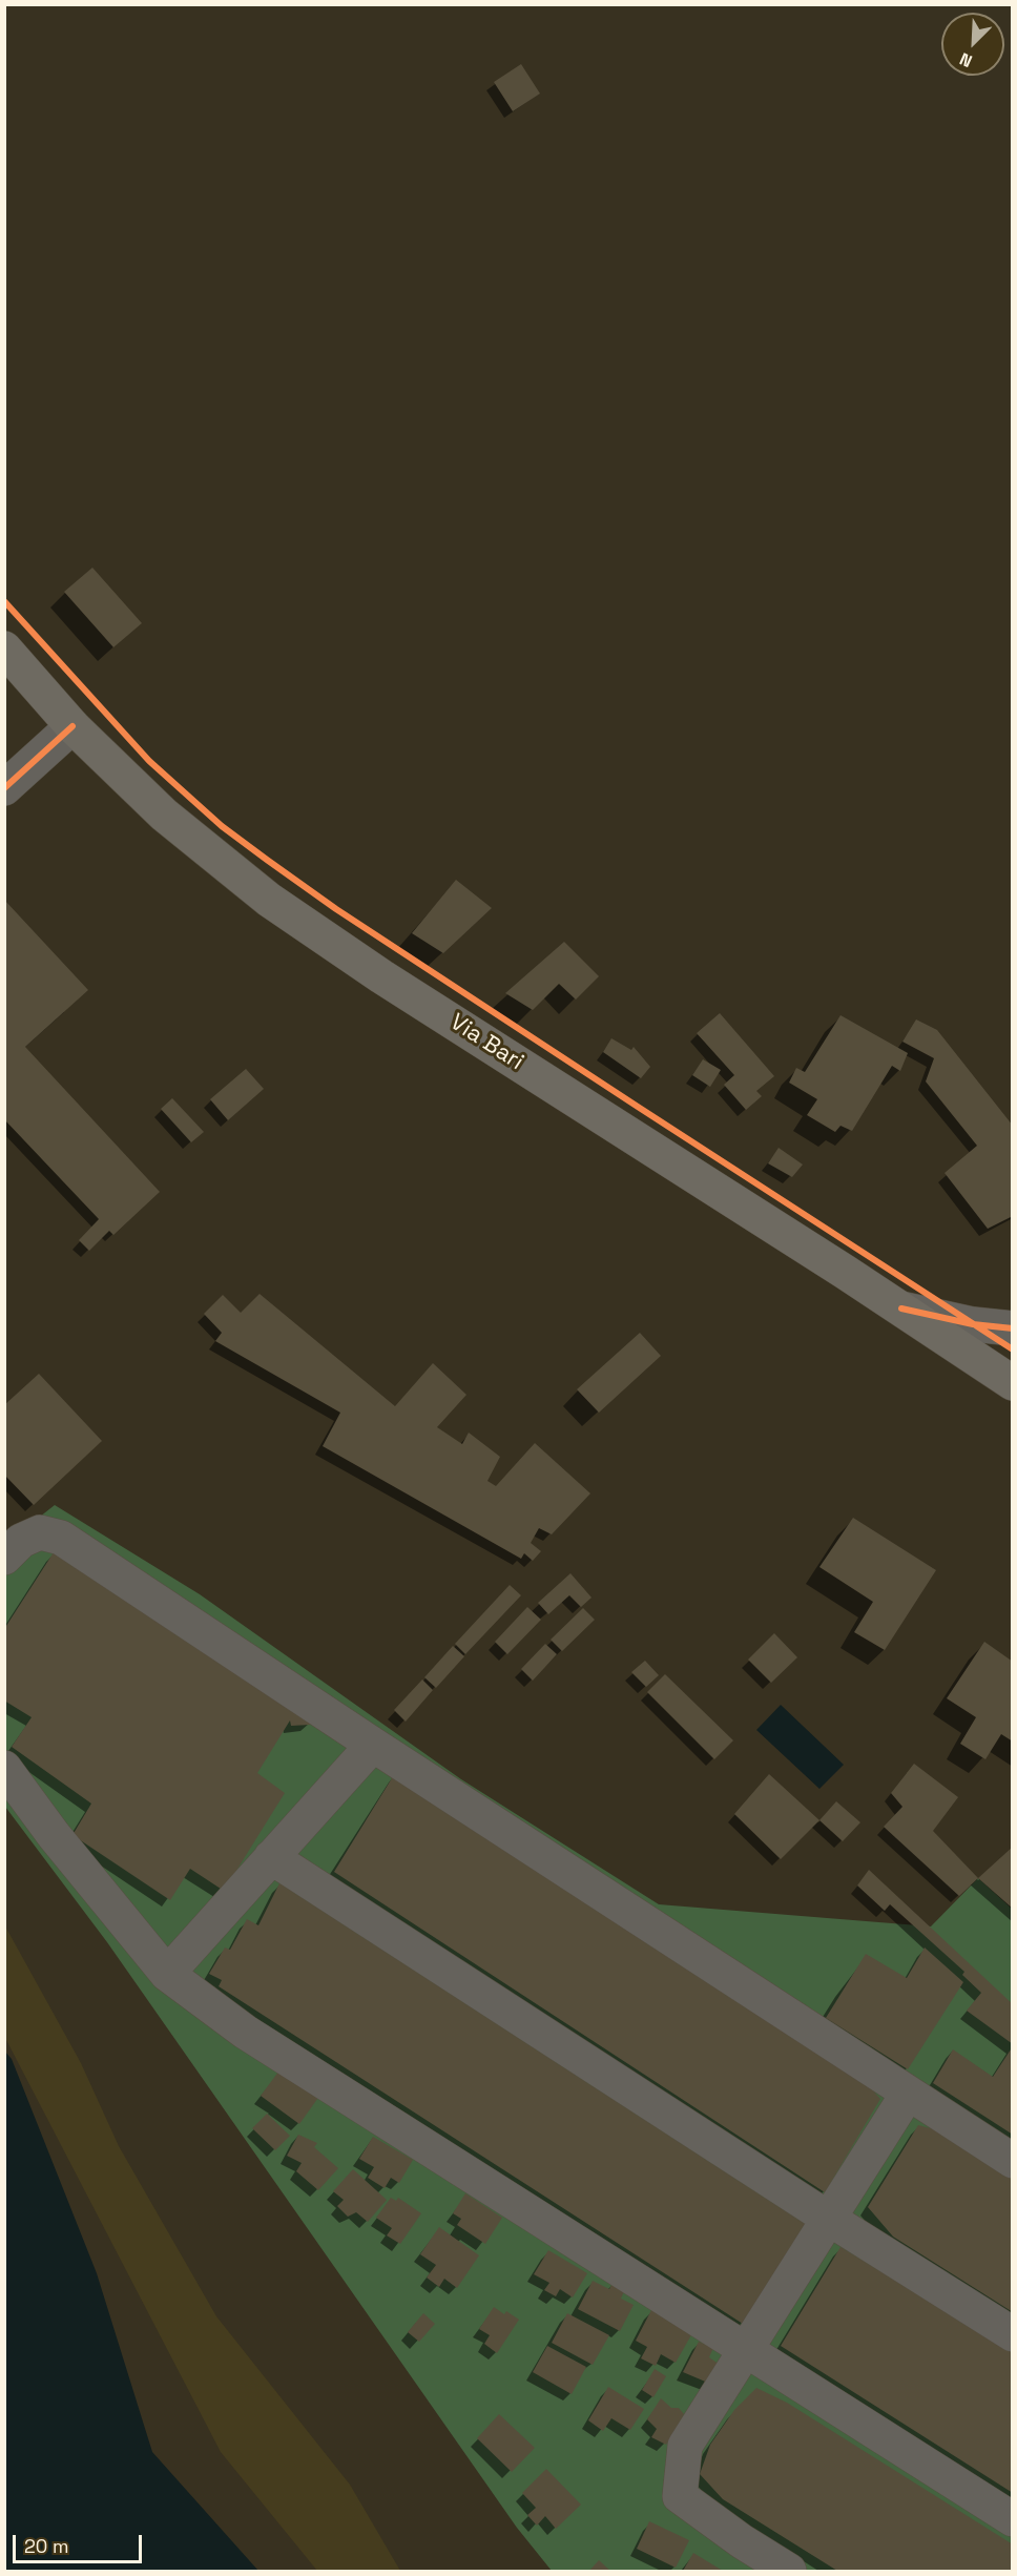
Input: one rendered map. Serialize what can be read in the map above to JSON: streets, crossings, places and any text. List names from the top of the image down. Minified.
{"streets":{"main road":["Via Bari"]},"scale_bar":"20 m","north":"bottom left"}
